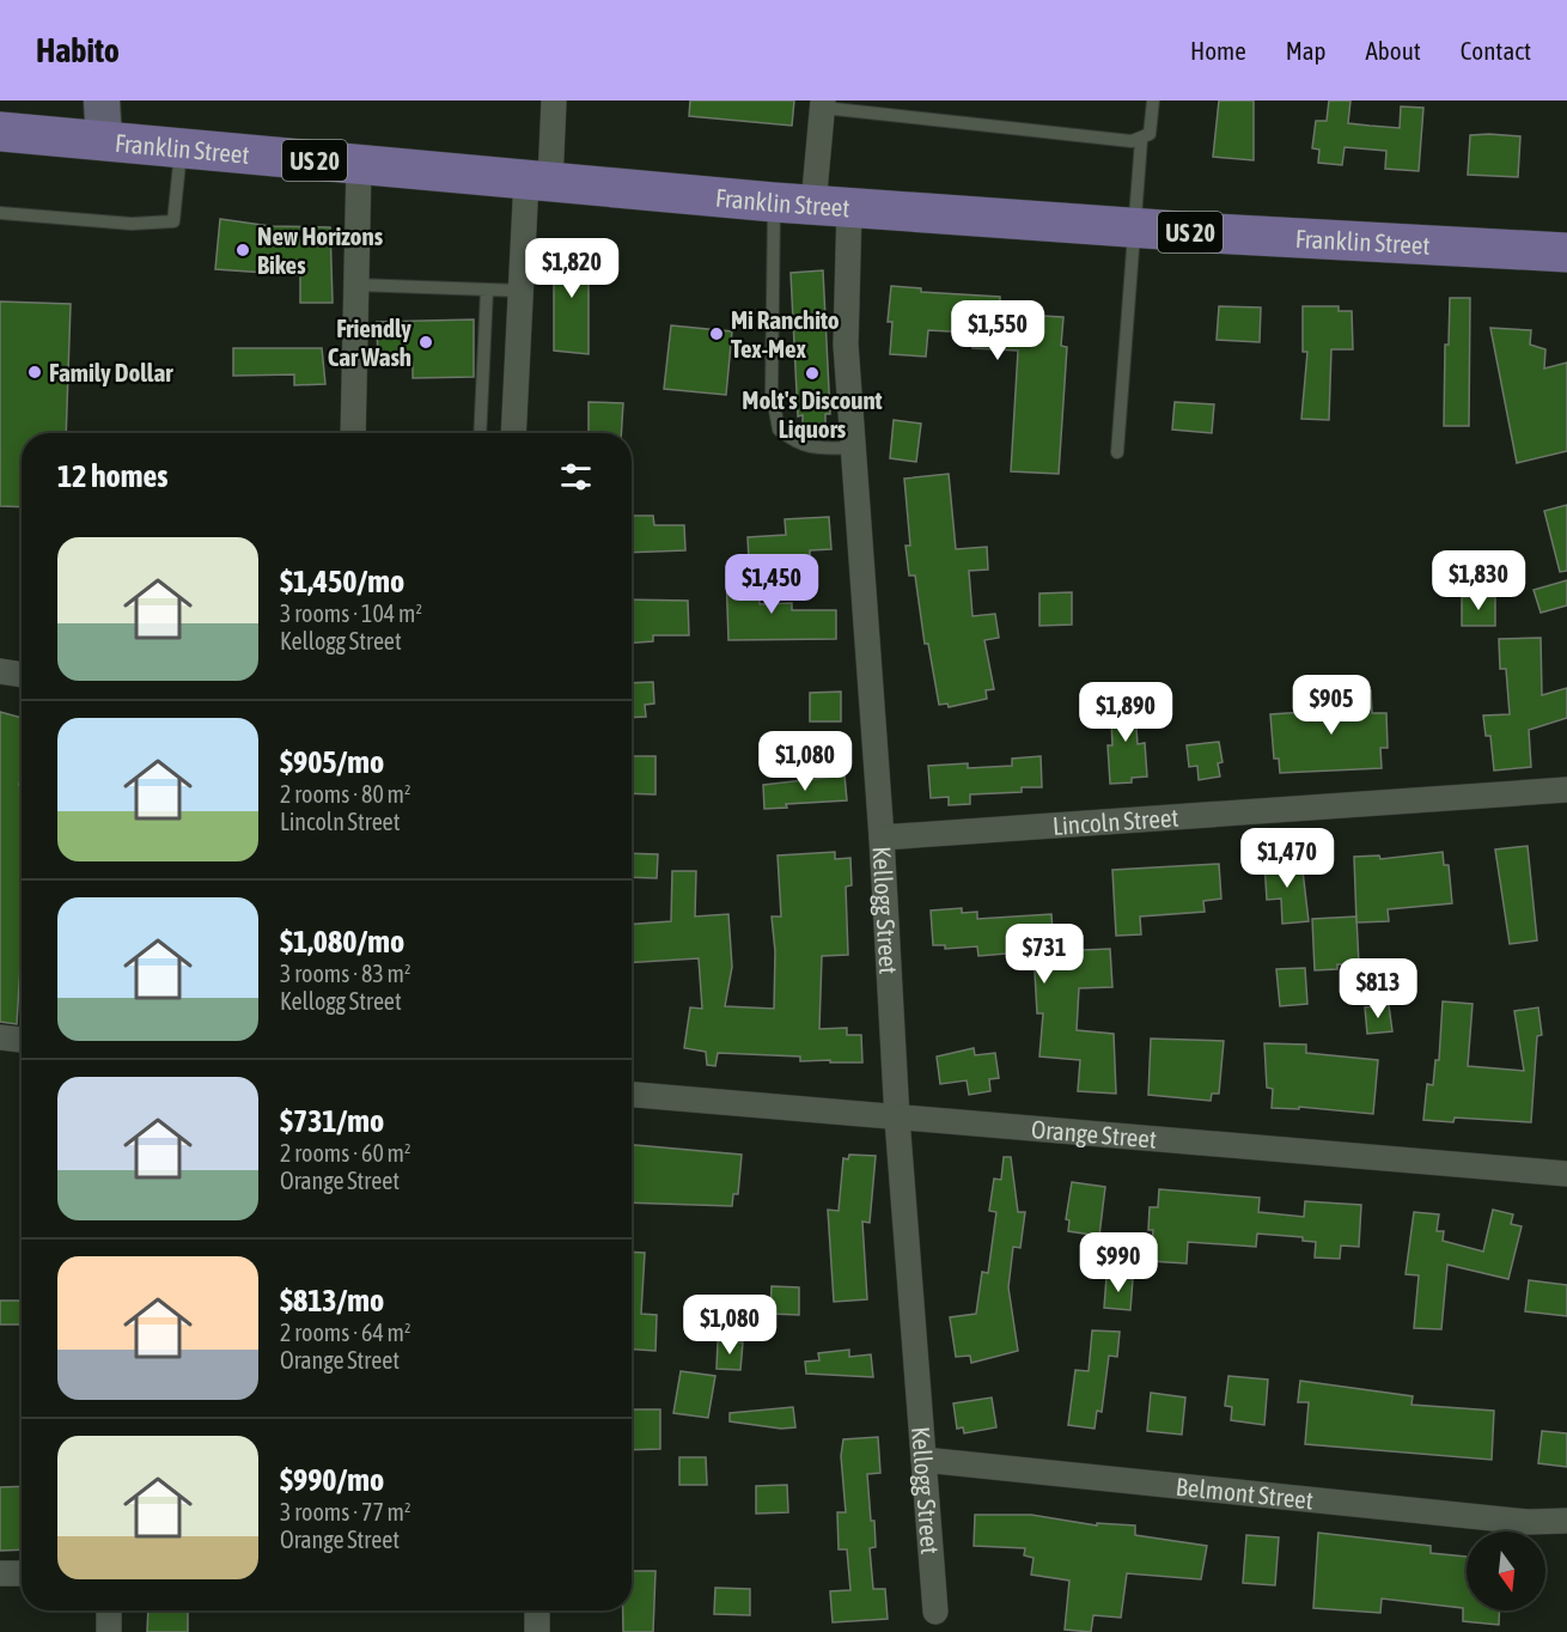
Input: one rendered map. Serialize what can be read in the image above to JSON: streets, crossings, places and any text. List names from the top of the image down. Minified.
{"streets":{"main road":["Franklin Street","US 20"],"street":["Lincoln Street","Kellogg Street","Orange Street","Belmont Street"]},"crossings":[["Franklin Street","Kellogg Street"],["Lincoln Street","Kellogg Street"],["Kellogg Street","Orange Street"],["Kellogg Street","Belmont Street"]],"places":["New Horizons Bikes","Mi Ranchito Tex-Mex","Friendly Car Wash","Family Dollar","Molt's Discount Liquors"],"north":"bottom","page":{"header":"Habito","nav":["Home","Map","About","Contact"],"price":["$1,820","$1,550","$1,830","$1,450","$905","$1,890","$1,080","$1,470","$731","$813","$990","$1,080"],"heading":"12 homes","list":[{"name":"$1,450/mo","note":"3 rooms · 104 m² · Kellogg Street"},{"name":"$905/mo","note":"2 rooms · 80 m² · Lincoln Street"},{"name":"$1,080/mo","note":"3 rooms · 83 m² · Kellogg Street"},{"name":"$731/mo","note":"2 rooms · 60 m² · Orange Street"},{"name":"$813/mo","note":"2 rooms · 64 m² · Orange Street"},{"name":"$990/mo","note":"3 rooms · 77 m² · Orange Street"}]}}
